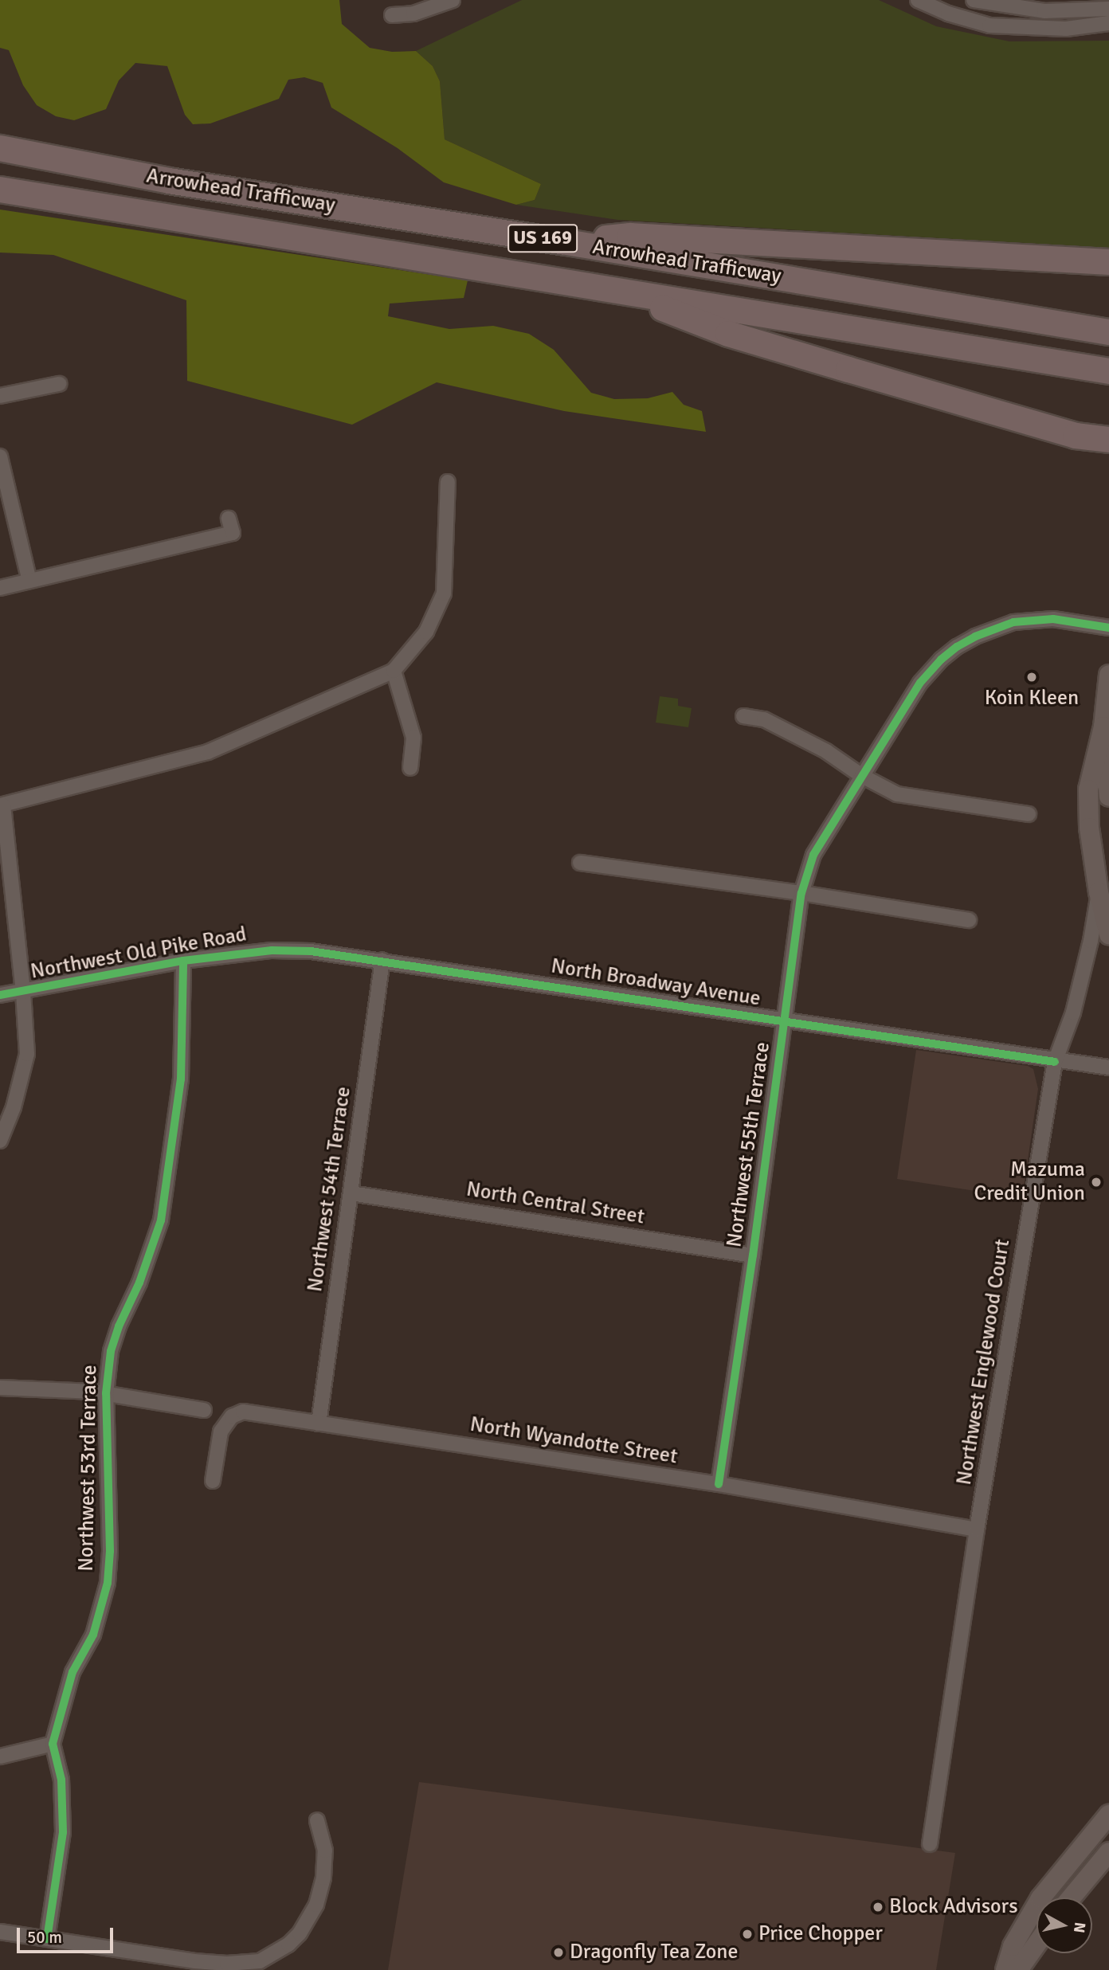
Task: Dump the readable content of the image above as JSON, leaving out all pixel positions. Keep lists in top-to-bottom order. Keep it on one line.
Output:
{"streets":{"highway":["Arrowhead Trafficway","US 169"],"street":["Northwest Old Pike Road","North Broadway Avenue","Northwest 55th Terrace","Northwest 54th Terrace","North Central Street","Northwest Englewood Court","North Wyandotte Street","Northwest 53rd Terrace"]},"crossings":[["Northwest Old Pike Road","North Broadway Avenue"],["Northwest Old Pike Road","Northwest 54th Terrace"],["Northwest Old Pike Road","Northwest 53rd Terrace"],["North Broadway Avenue","Northwest 55th Terrace"],["North Broadway Avenue","Northwest 54th Terrace"],["North Broadway Avenue","Northwest Englewood Court"],["Northwest 55th Terrace","North Central Street"],["Northwest 55th Terrace","North Wyandotte Street"],["Northwest 54th Terrace","North Central Street"],["Northwest 54th Terrace","North Wyandotte Street"],["Northwest Englewood Court","North Wyandotte Street"]],"places":["Koin Kleen","Mazuma Credit Union","Block Advisors","Price Chopper","Dragonfly Tea Zone"],"scale_bar":"50 m","north":"right"}
